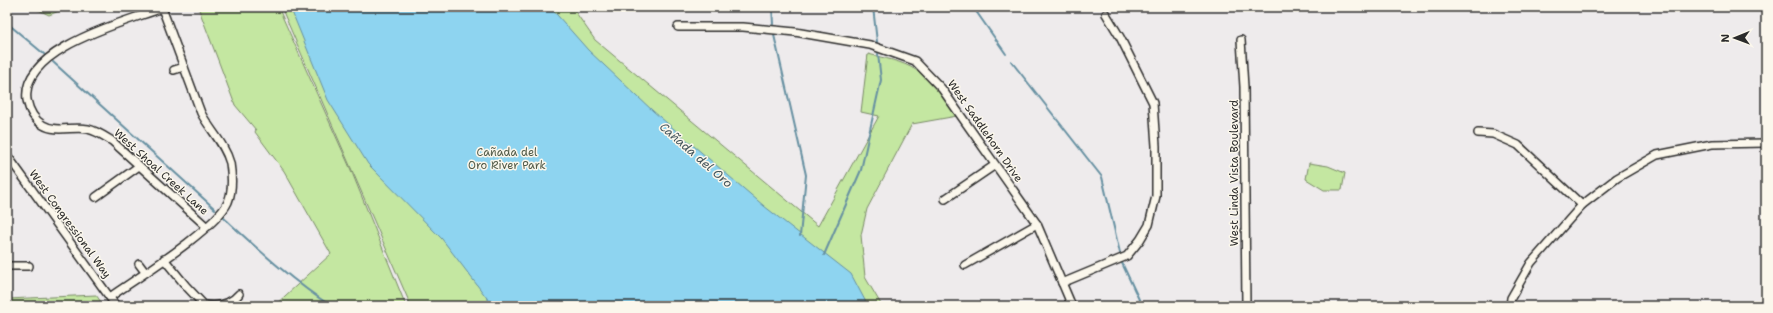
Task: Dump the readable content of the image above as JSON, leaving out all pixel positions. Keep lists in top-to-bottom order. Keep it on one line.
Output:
{"streets":{"street":["West Saddlehorn Drive","West Shoal Creek Lane","West Linda Vista Boulevard","West Congressional Way"]},"water":["Cañada del Oro"],"parks":["Cañada del Oro River Park"],"north":"left"}
